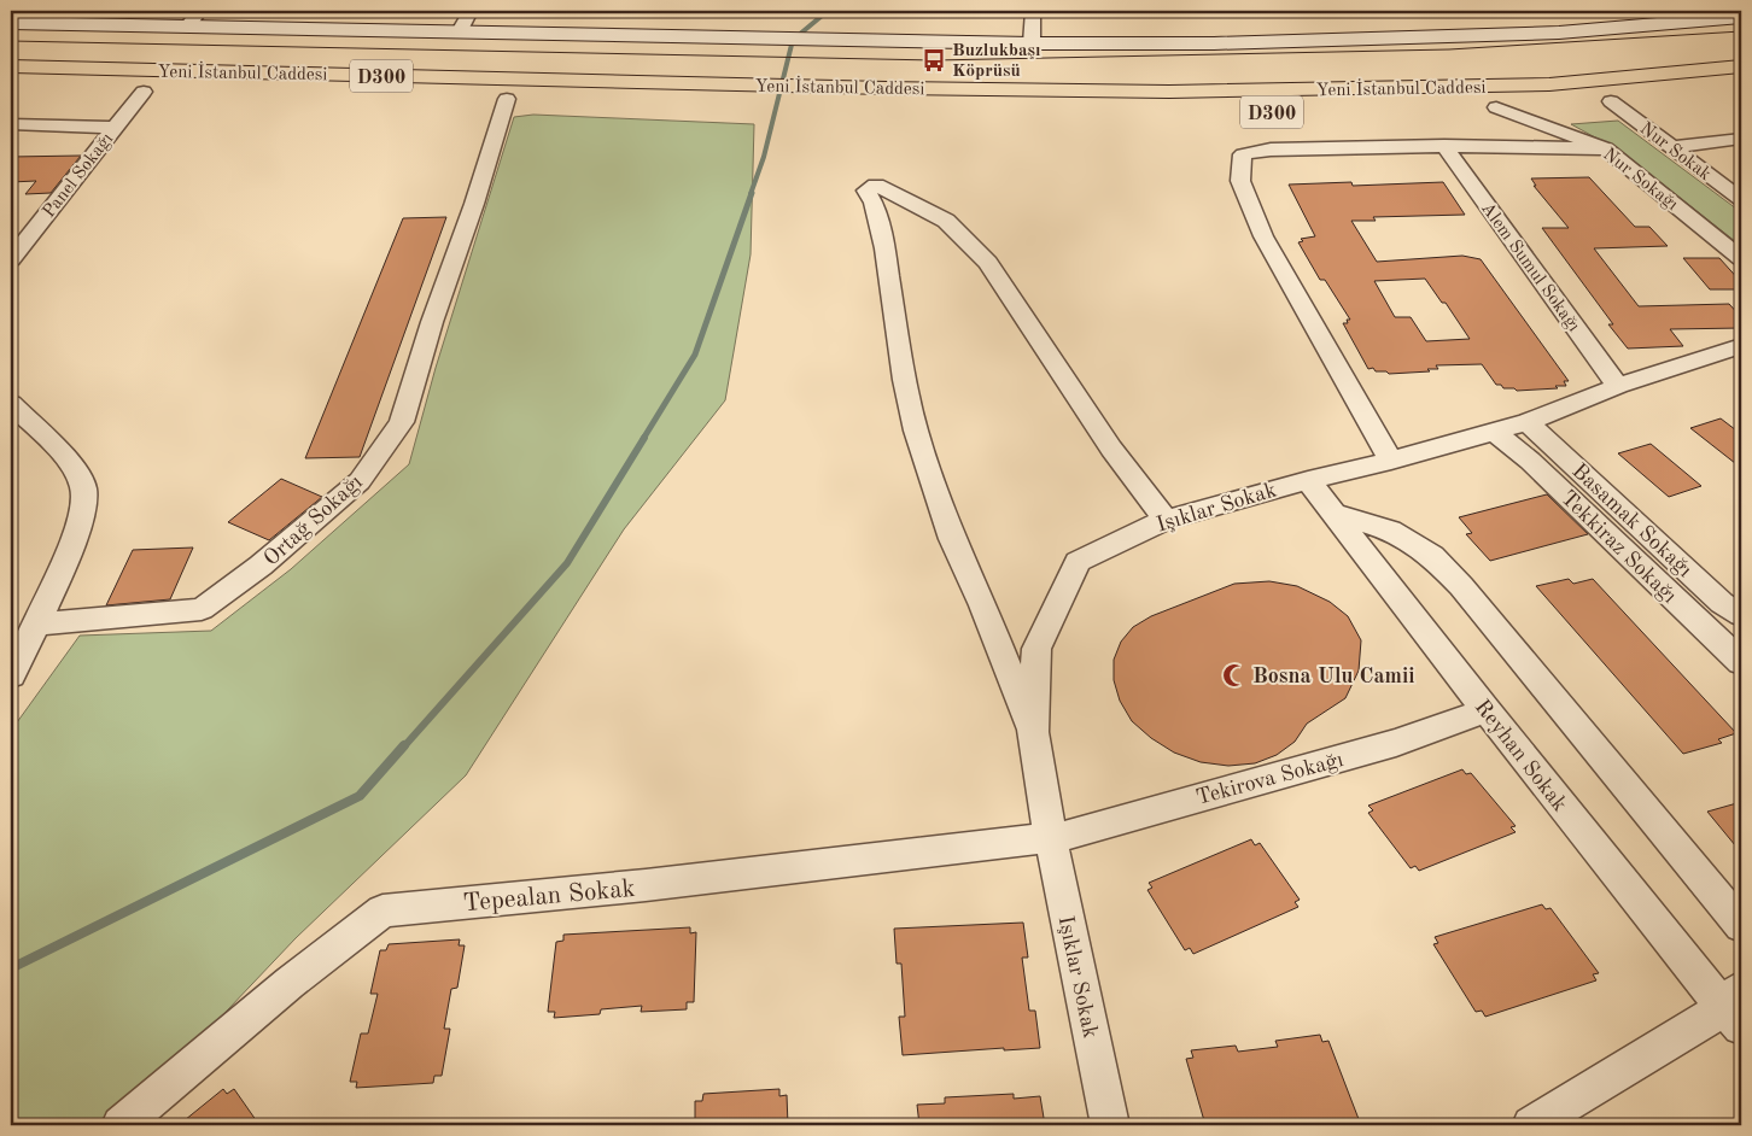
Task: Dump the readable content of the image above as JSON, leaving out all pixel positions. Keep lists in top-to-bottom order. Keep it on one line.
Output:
{"streets":{"highway":["Yeni İstanbul Caddesi","D300"],"street":["Nur Sokak","Panel Sokağı","Nur Sokağı","Alem Sumul Sokağı","Işıklar Sokak","Ortağ Sokağı","Basamak Sokağı","Tekkiraz Sokağı","Reyhan Sokak","Tekirova Sokağı","Tepealan Sokak"]},"crossings":[["Yeni İstanbul Caddesi","Panel Sokağı"],["Yeni İstanbul Caddesi","Nur Sokağı"],["Alem Sumul Sokağı","Işıklar Sokak"],["Işıklar Sokak","Basamak Sokağı"],["Işıklar Sokak","Tekkiraz Sokağı"],["Işıklar Sokak","Reyhan Sokak"],["Işıklar Sokak","Tekirova Sokağı"],["Işıklar Sokak","Tepealan Sokak"],["Reyhan Sokak","Tekirova Sokağı"],["Tekirova Sokağı","Tepealan Sokak"]],"places":{"bus stop":["Buzlukbaşı Köprüsü"],"mosque":["Bosna Ulu Camii"]}}
